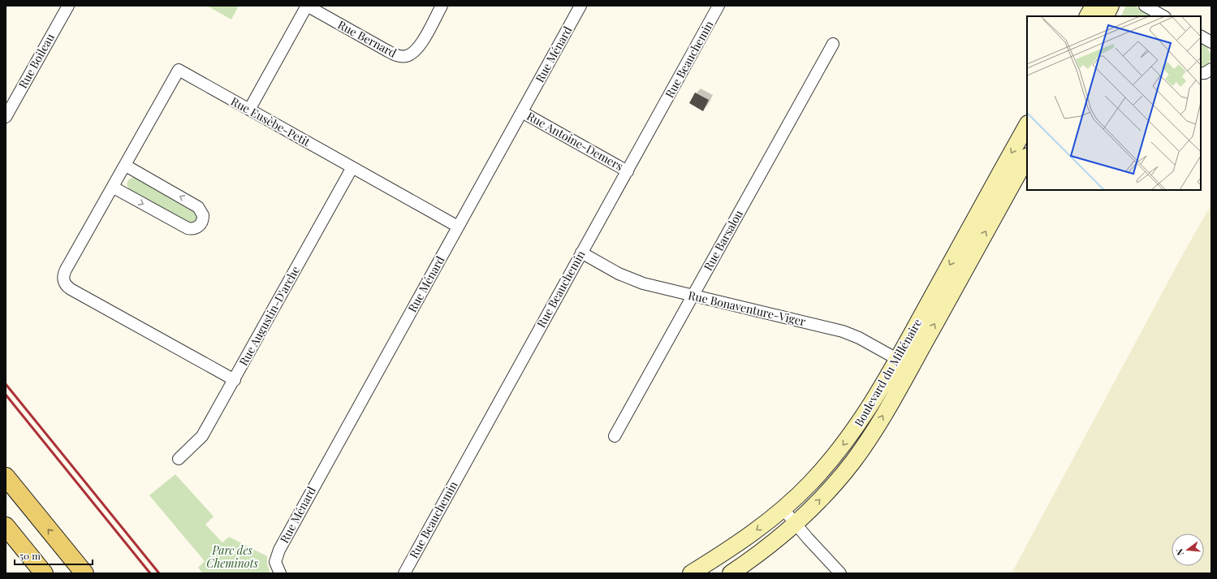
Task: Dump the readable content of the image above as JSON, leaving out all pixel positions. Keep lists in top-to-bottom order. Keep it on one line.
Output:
{"streets":{"street":["Rue Bernard","Rue Ménard","Rue Beauchemin","Rue Boileau","Rue Eusèbe-Petit","Rue Antoine-Demers","Rue Barsalou","Rue Bonaventure-Viger","Rue Augustin-D'arche","Boulevard du Millénaire"]},"crossings":[["Rue Ménard","Rue Eusèbe-Petit"],["Rue Ménard","Rue Antoine-Demers"],["Rue Beauchemin","Rue Antoine-Demers"],["Rue Beauchemin","Rue Bonaventure-Viger"],["Rue Eusèbe-Petit","Rue Augustin-D'arche"],["Rue Barsalou","Rue Bonaventure-Viger"],["Rue Bonaventure-Viger","Boulevard du Millénaire"]],"parks":["Parc des Cheminots"],"scale_bar":"50 m","north":"left"}
